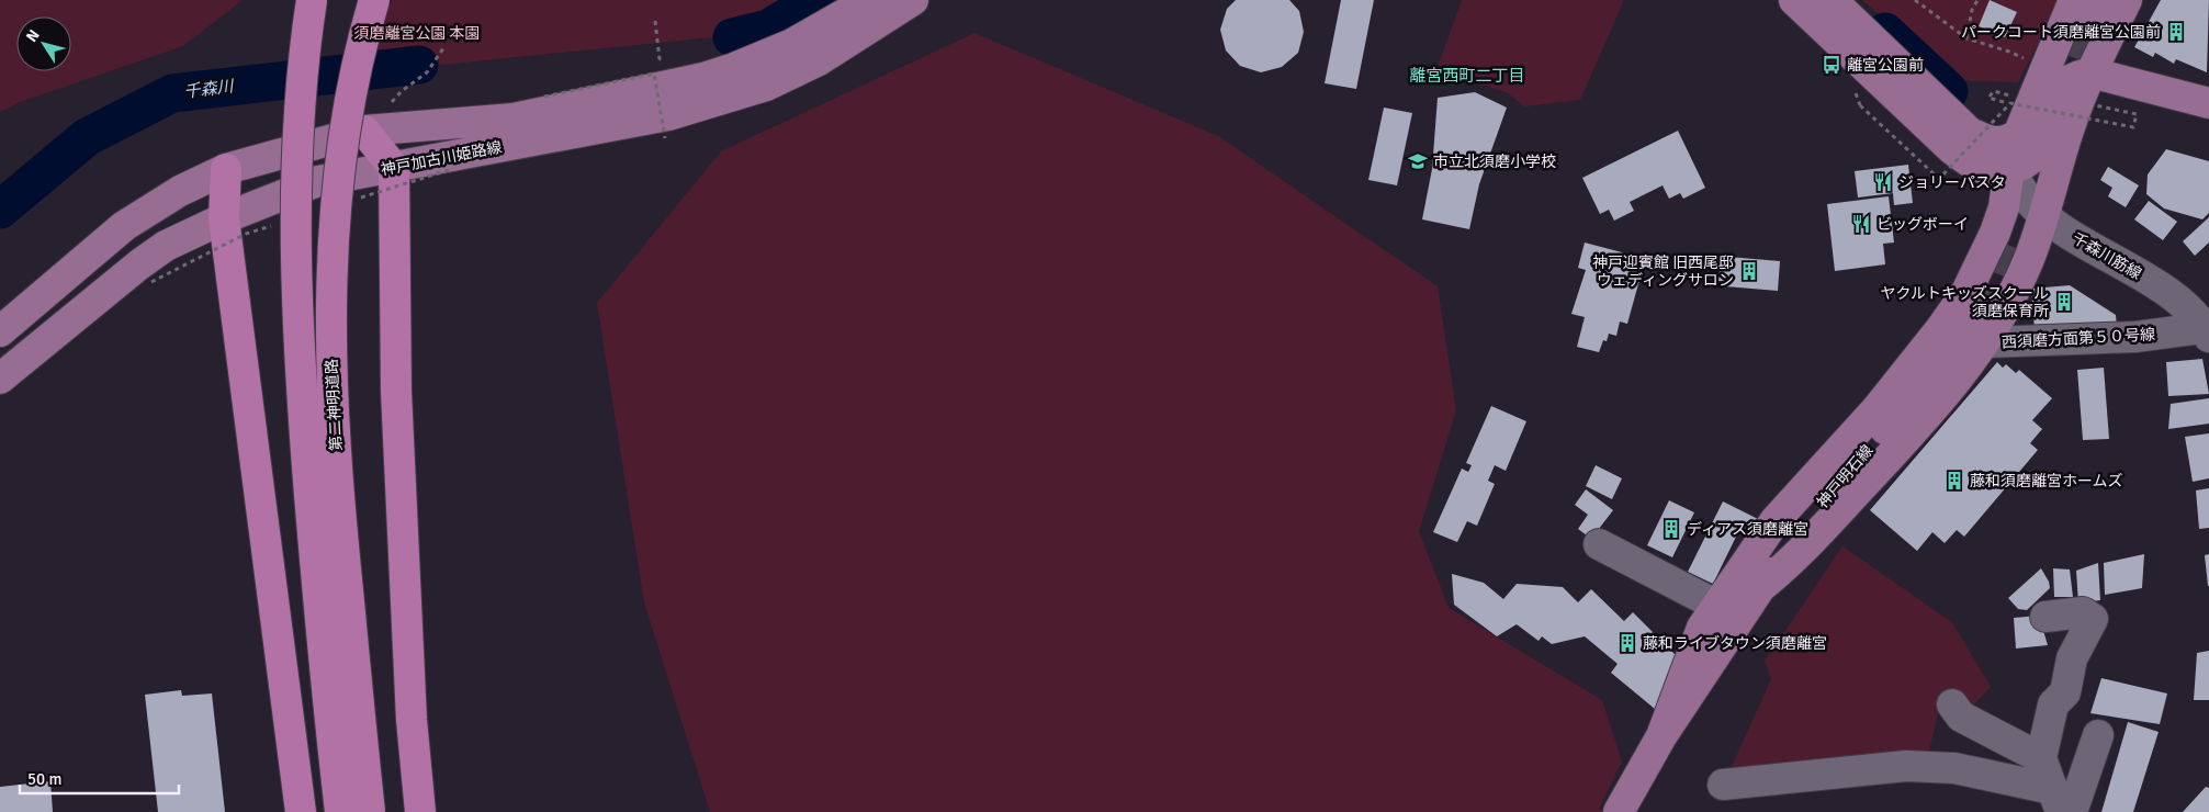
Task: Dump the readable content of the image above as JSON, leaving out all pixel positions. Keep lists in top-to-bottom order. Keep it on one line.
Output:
{"streets":{"highway":["第二神明道路"],"main road":["神戸加古川姫路線"],"street":["千森川筋線","西須磨方面第５０号線"]},"crossings":[["千森川筋線","西須磨方面第５０号線"]],"districts":["離宮西町二丁目"],"water":["千森川"],"parks":["須磨離宮公園 本園"],"places":{"building":["パークコート須磨離宮公園前","神戸迎賓館 旧西尾邸 ウェディングサロン","ヤクルトキッズスクール 須磨保育所","藤和須磨離宮ホームズ","ディアス須磨離宮","藤和ライブタウン須磨離宮"],"bus stop":["離宮公園前"],"school or university":["市立北須磨小学校"],"restaurant":["ジョリーパスタ","ビッグボーイ"]},"scale_bar":"50 m","north":"top left"}
